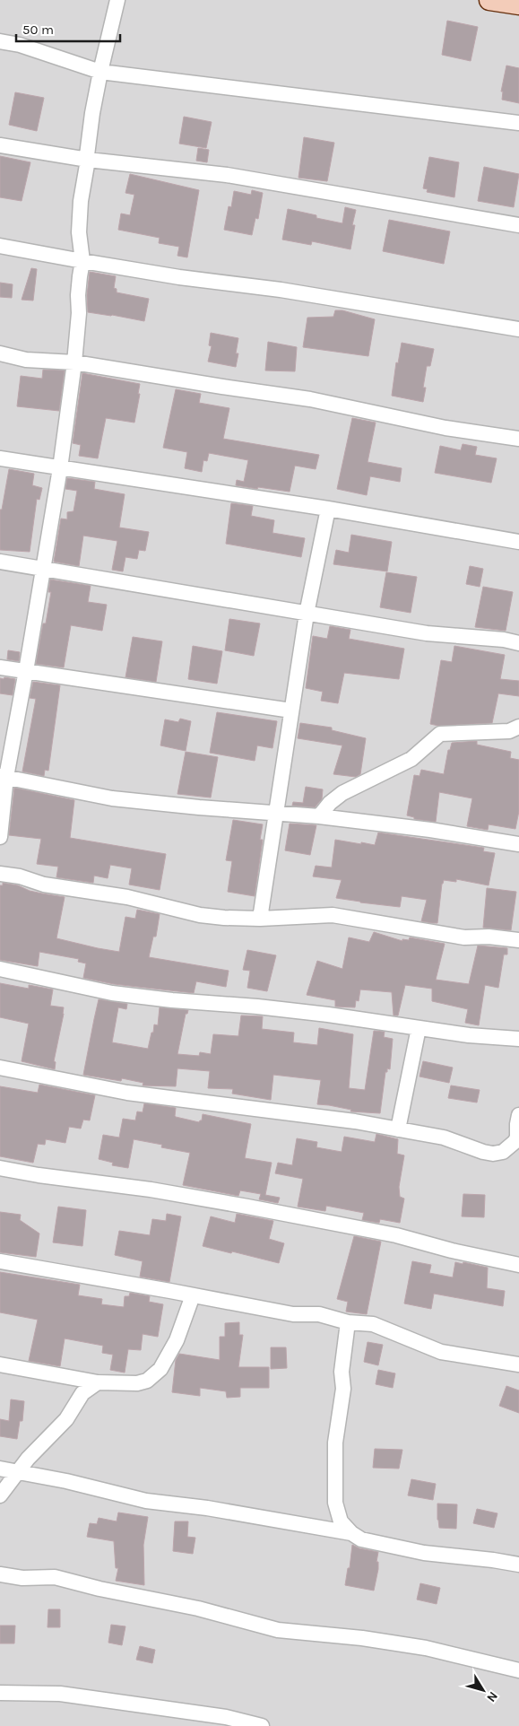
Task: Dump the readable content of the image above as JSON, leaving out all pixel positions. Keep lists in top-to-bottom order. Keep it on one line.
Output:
{"scale_bar":"50 m","north":"bottom right"}
